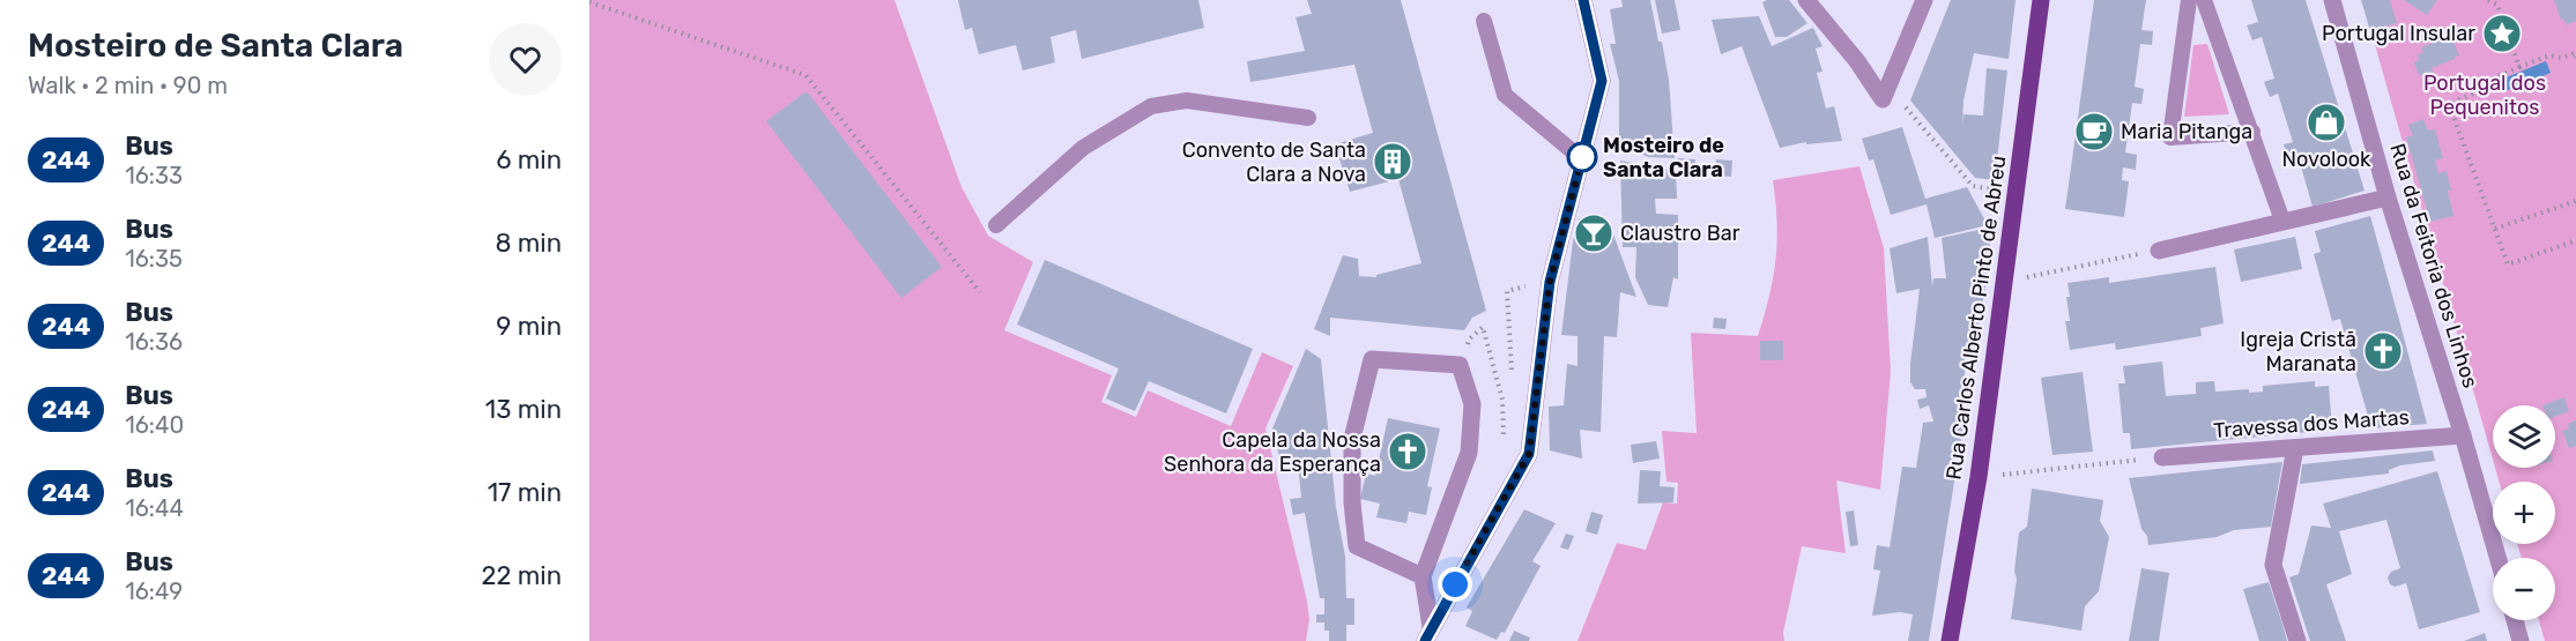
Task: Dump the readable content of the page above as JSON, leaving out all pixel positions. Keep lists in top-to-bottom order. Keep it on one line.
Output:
{"streets":{"main road":["Rua Carlos Alberto Pinto de Abreu"],"street":["Rua da Feitoria dos Linhos","Travessa dos Martas"]},"crossings":[["Rua da Feitoria dos Linhos","Travessa dos Martas"]],"parks":["Portugal dos Pequenitos"],"places":{"place":["Portugal Insular"],"shop":["Novolook"],"cafe":["Maria Pitanga"],"other":["Mosteiro de Santa Clara"],"building":["Convento de Santa Clara a Nova"],"bar":["Claustro Bar"],"church":["Igreja Cristã Maranata","Capela da Nossa Senhora da Esperança"]},"lines":["bus line 244"],"page":{"heading":["Mosteiro de Santa Clara","Walk · 2 min · 90 m"],"list":[{"mark":"244","name":"Bus","note":"16:33","value":"6 min"},{"mark":"244","name":"Bus","note":"16:35","value":"8 min"},{"mark":"244","name":"Bus","note":"16:36","value":"9 min"},{"mark":"244","name":"Bus","note":"16:40","value":"13 min"},{"mark":"244","name":"Bus","note":"16:44","value":"17 min"},{"mark":"244","name":"Bus","note":"16:49","value":"22 min"}],"map_buttons":["+","−"]}}
